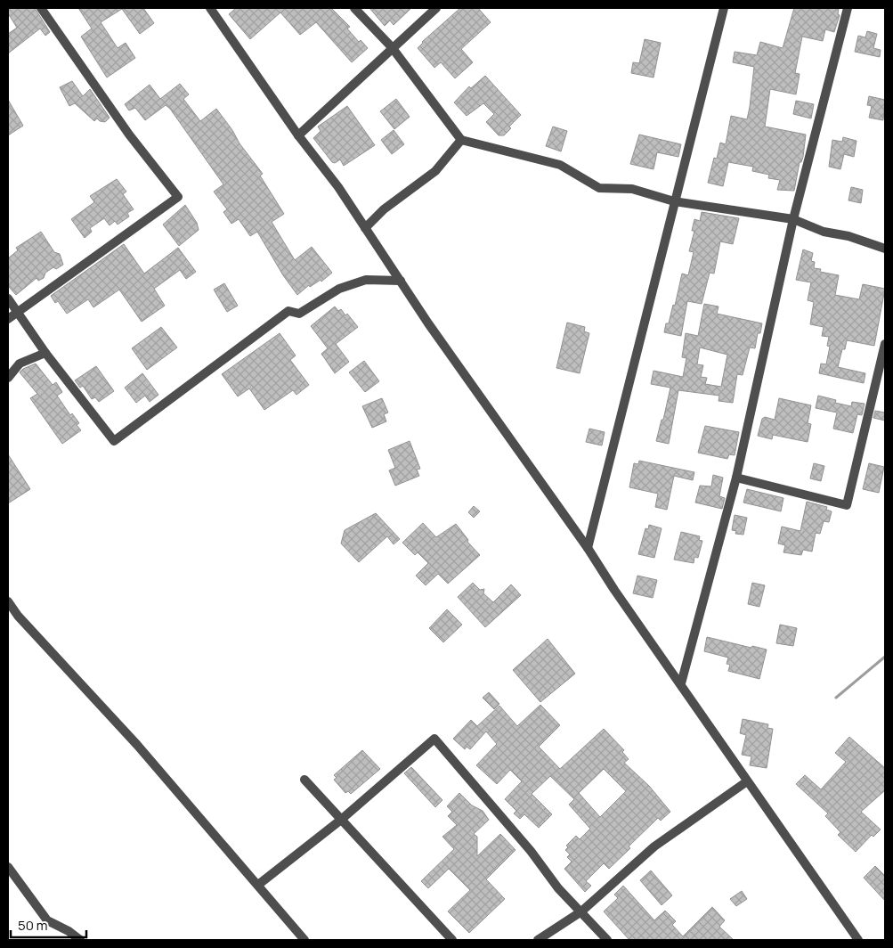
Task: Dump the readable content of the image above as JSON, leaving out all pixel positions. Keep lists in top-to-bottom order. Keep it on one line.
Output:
{"scale_bar":"50 m"}
